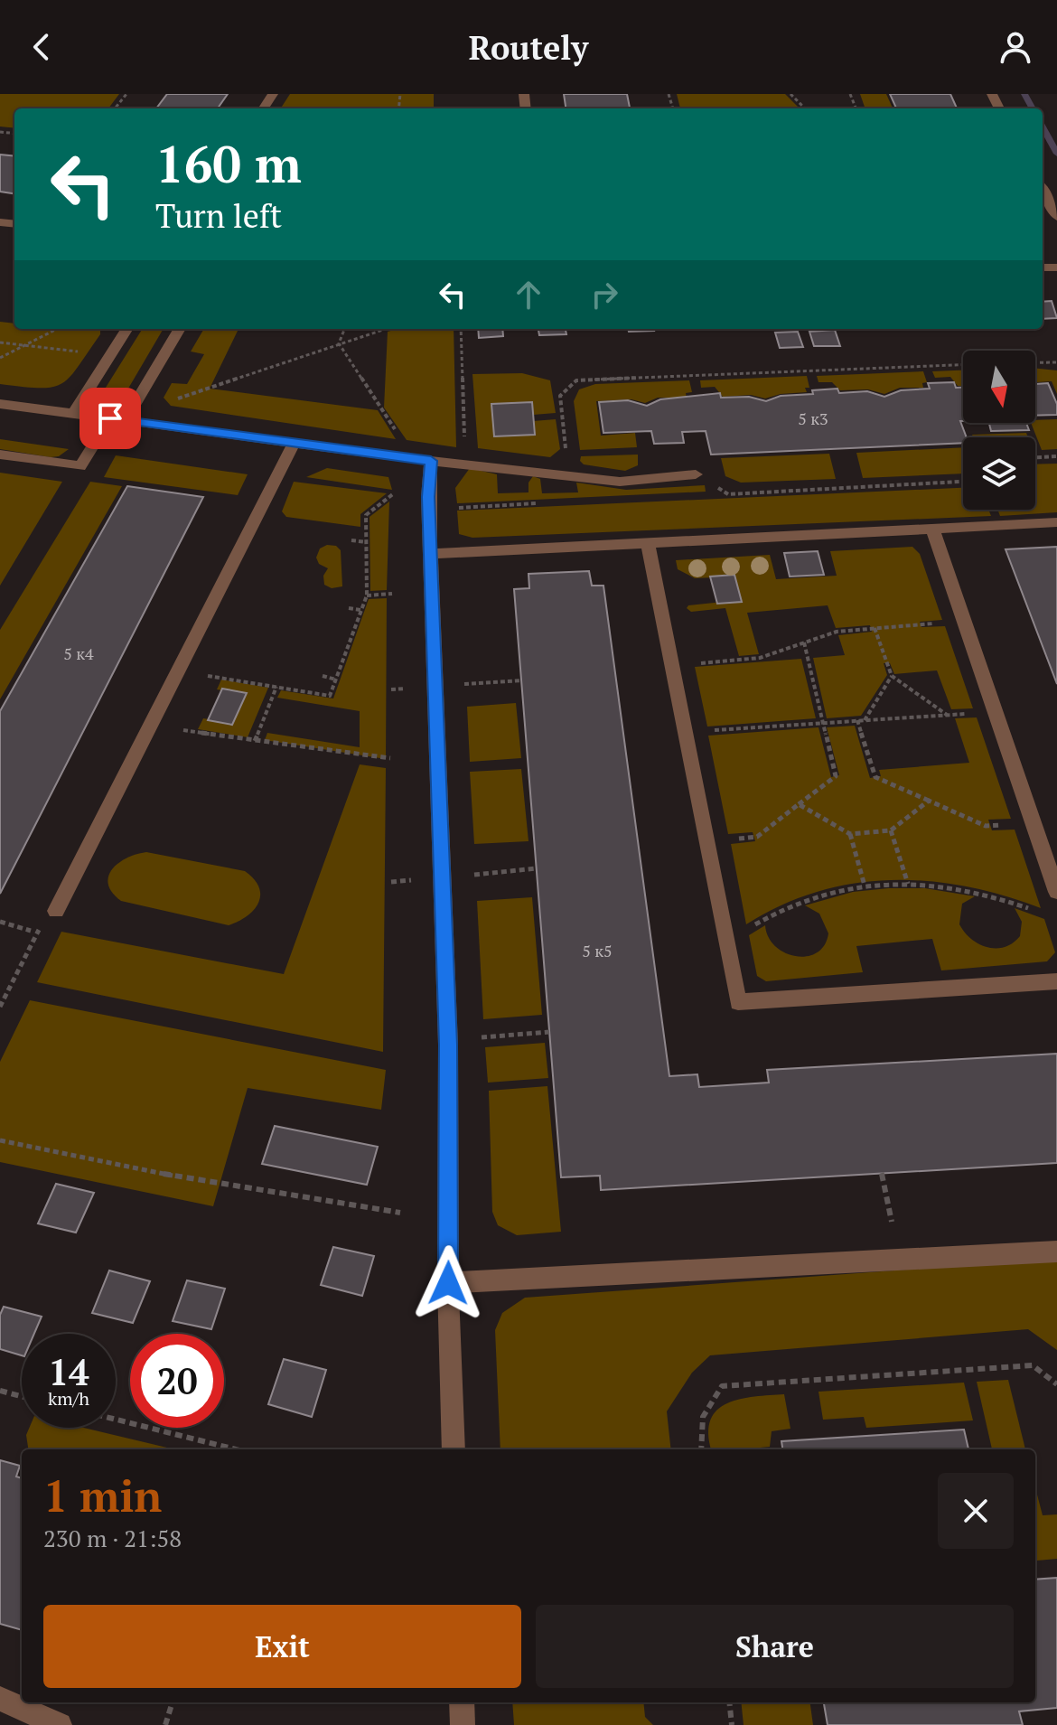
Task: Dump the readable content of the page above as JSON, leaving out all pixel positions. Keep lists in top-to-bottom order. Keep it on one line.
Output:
{"house_numbers":["5 к3","5 к4","5 к5"],"north":"bottom","page":{"header":"Routely","turn":["160 m","Turn left"],"speed":"14 km/h","limit":"20","heading":["1 min","230 m · 21:58"],"buttons":["Exit","Share"]}}
